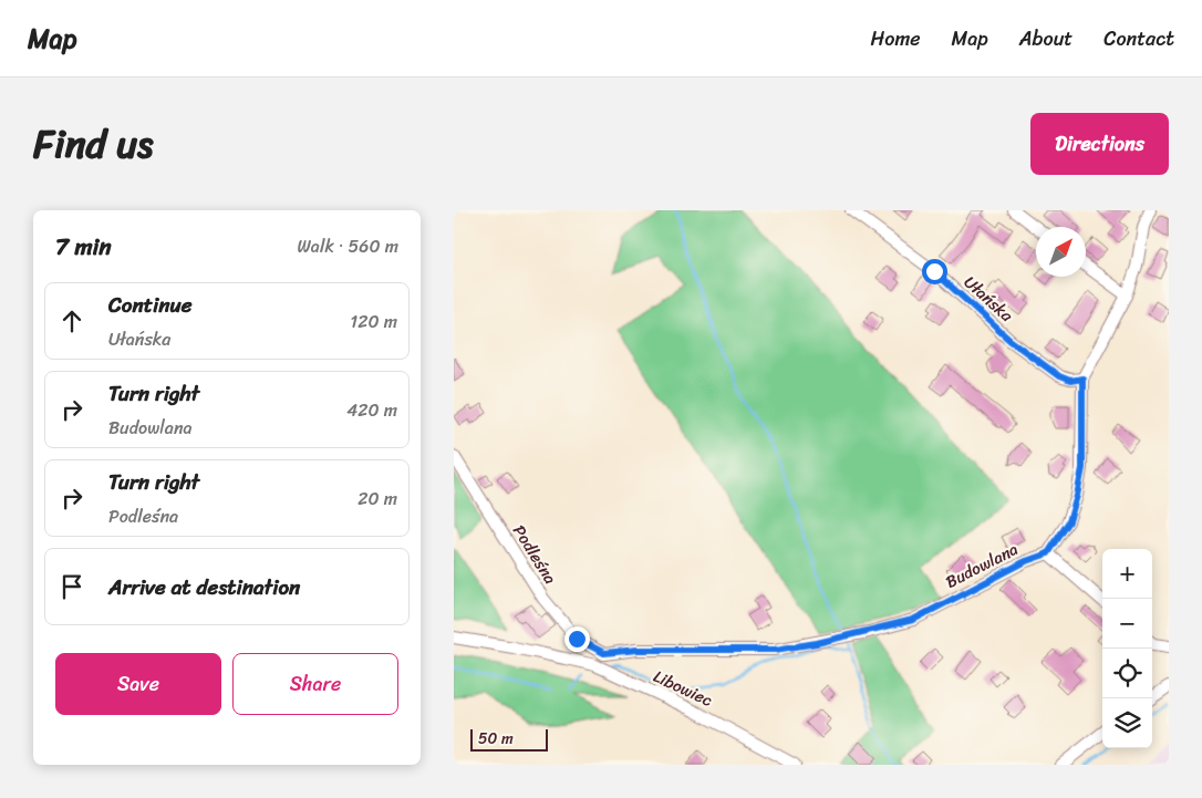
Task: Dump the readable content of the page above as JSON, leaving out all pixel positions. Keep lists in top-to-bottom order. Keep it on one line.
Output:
{"streets":{"street":["Ułańska","Podleśna","Budowlana","Libowiec"]},"crossings":[["Podleśna","Budowlana"]],"scale_bar":"50 m","north":"top right","page":{"header":"Map","nav":["Home","Map","About","Contact"],"title":"Find us","buttons":["Directions",["Save","Share"]],"heading":["7 min","Walk · 560 m"],"list":[["Continue","Ułańska","120 m"],["Turn right","Budowlana","420 m"],["Turn right","Podleśna","20 m"],"Arrive at destination"],"map_buttons":["+","−"],"scale":"50 m"}}
